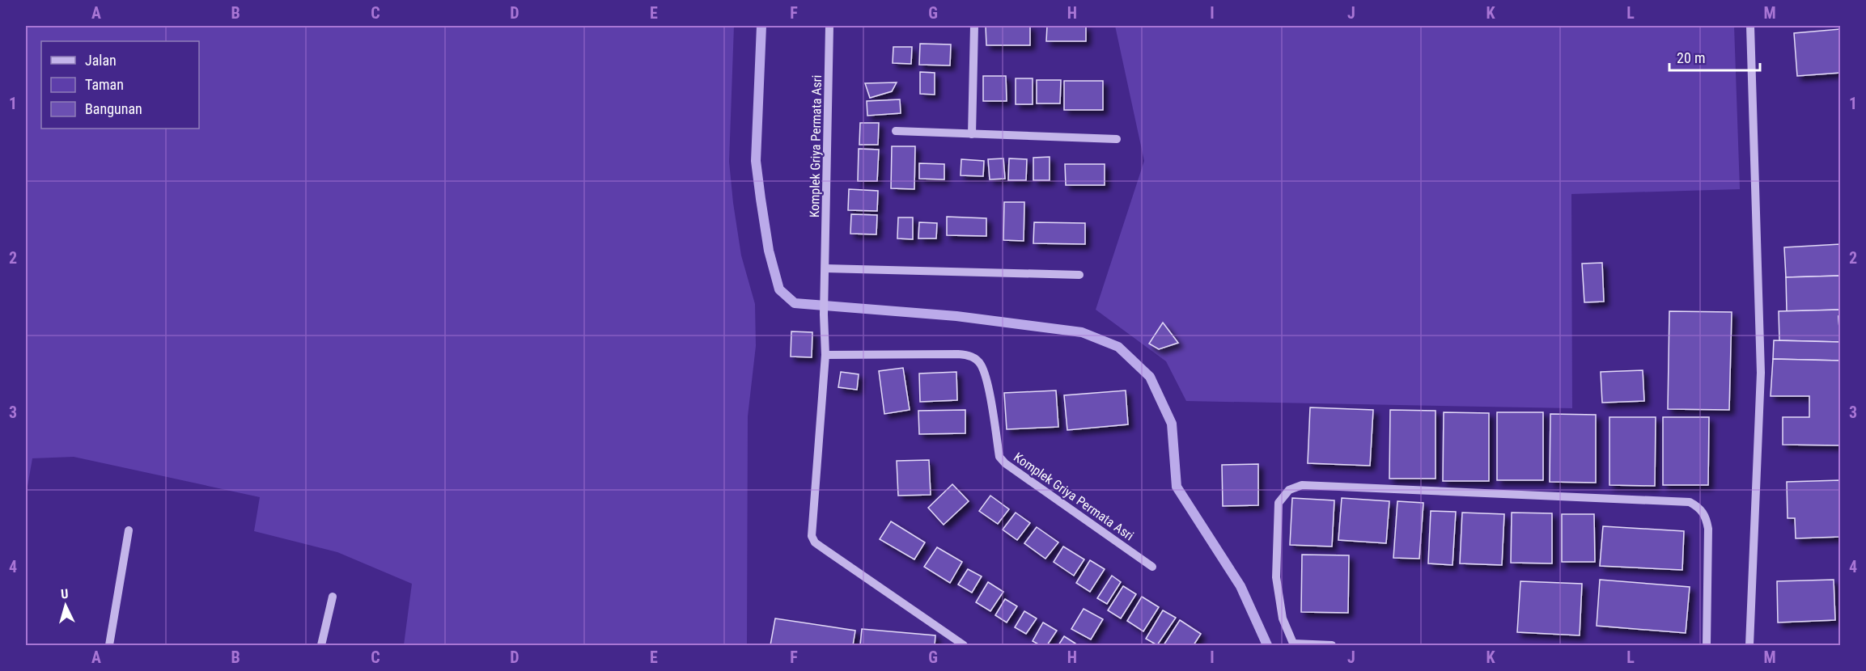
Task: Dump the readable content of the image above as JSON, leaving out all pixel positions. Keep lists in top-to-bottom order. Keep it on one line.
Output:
{"streets":{"street":["Komplek Griya Permata Asri"]},"legend":["Jalan","Taman","Bangunan"],"scale_bar":"20 m","north":"top","grid":{"columns":["A","B","C","D","E","F","G","H","I","J","K","L","M"],"rows":["1","2","3","4"]}}
